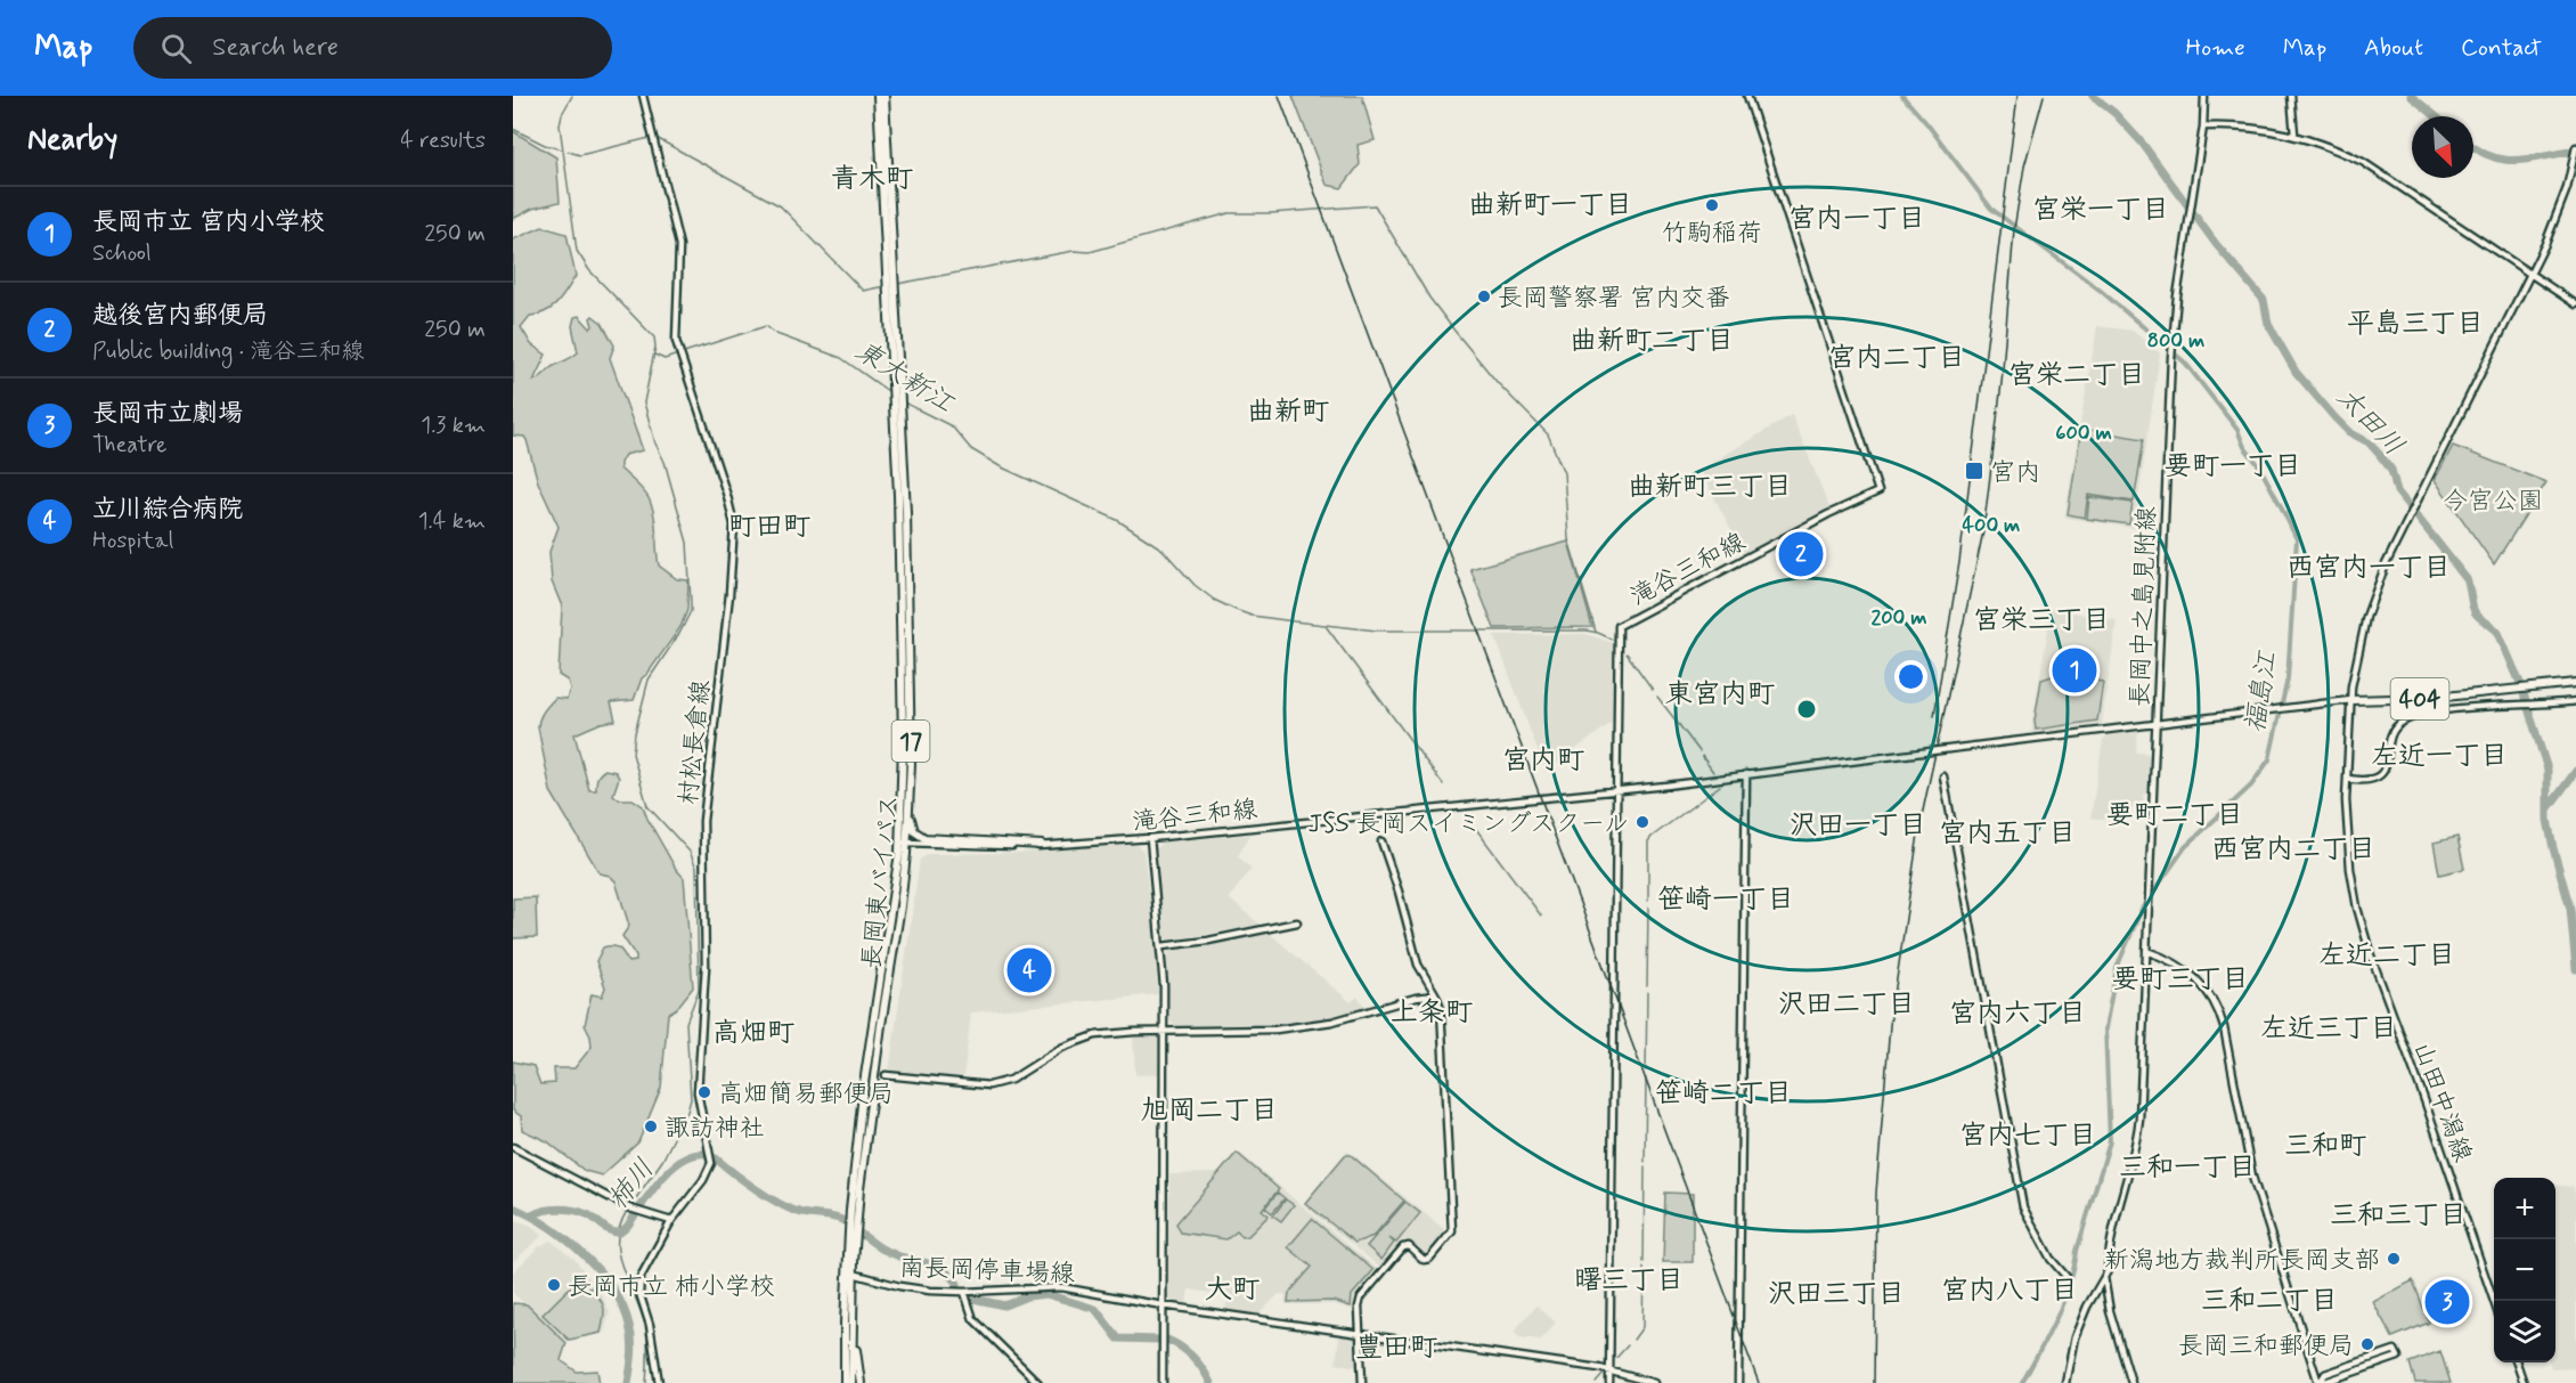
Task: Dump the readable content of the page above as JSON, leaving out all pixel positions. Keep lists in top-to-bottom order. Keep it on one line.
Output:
{"streets":{"highway":["404","17","長岡東バイパス"],"main road":["滝谷三和線","長岡中之島見附線","村松長倉線","山田中潟線","南長岡停車場線"]},"crossings":[["滝谷三和線","長岡中之島見附線"],["滝谷三和線","404"],["滝谷三和線","長岡東バイパス"],["滝谷三和線","山田中潟線"],["404","山田中潟線"],["長岡東バイパス","南長岡停車場線"]],"districts":["青木町","曲新町一丁目","宮栄一丁目","宮内一丁目","平島三丁目","曲新町二丁目","宮内二丁目","宮栄二丁目","曲新町","要町一丁目","曲新町三丁目","町田町","西宮内一丁目","宮栄三丁目","東宮内町","左近一丁目","宮内町","要町二丁目","沢田一丁目","宮内五丁目","西宮内二丁目","笹崎一丁目","左近二丁目","要町三丁目","沢田二丁目","上条町","宮内六丁目","左近三丁目","高畑町","笹崎二丁目","旭岡二丁目","宮内七丁目","三和町","三和一丁目","三和三丁目","曙三丁目","大町","宮内八丁目","沢田三丁目","三和二丁目","豊田町"],"water":["東大新江","太田川","福島江","柿川"],"parks":["今宮公園"],"places":{"other":["竹駒稲荷","長岡警察署 宮内交番","JSS 長岡スイミングスクール","高畑簡易郵便局","諏訪神社","新潟地方裁判所長岡支部","長岡市立 柿小学校","長岡三和郵便局"],"transit":["宮内"]},"north":"bottom right","page":{"header":"Map","search":"Search here","nav":["Home","Map","About","Contact"],"heading":["Nearby","4 results"],"list":[{"mark":"1","name":"長岡市立 宮内小学校","note":"School","value":"250 m"},{"mark":"2","name":"越後宮内郵便局","note":"Public building · 滝谷三和線","value":"250 m"},{"mark":"3","name":"長岡市立劇場","note":"Theatre","value":"1.3 km"},{"mark":"4","name":"立川綜合病院","note":"Hospital","value":"1.4 km"}],"pins":["2","1","4","3"],"map_buttons":["+","−"]},"rings":["800 m","600 m","400 m","200 m"]}
